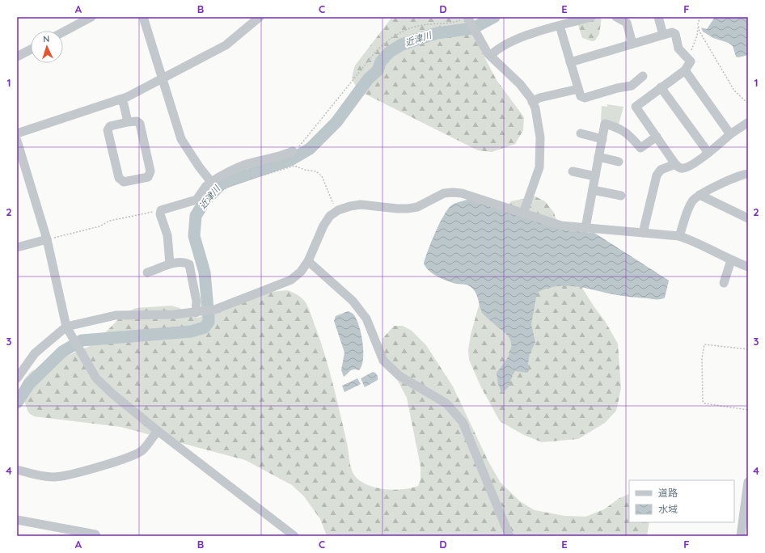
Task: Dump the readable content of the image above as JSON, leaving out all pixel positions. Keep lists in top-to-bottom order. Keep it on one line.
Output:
{"water":["近津川"],"legend":["道路","水域"],"north":"top","grid":{"columns":["A","B","C","D","E","F"],"rows":["1","2","3","4"]}}
